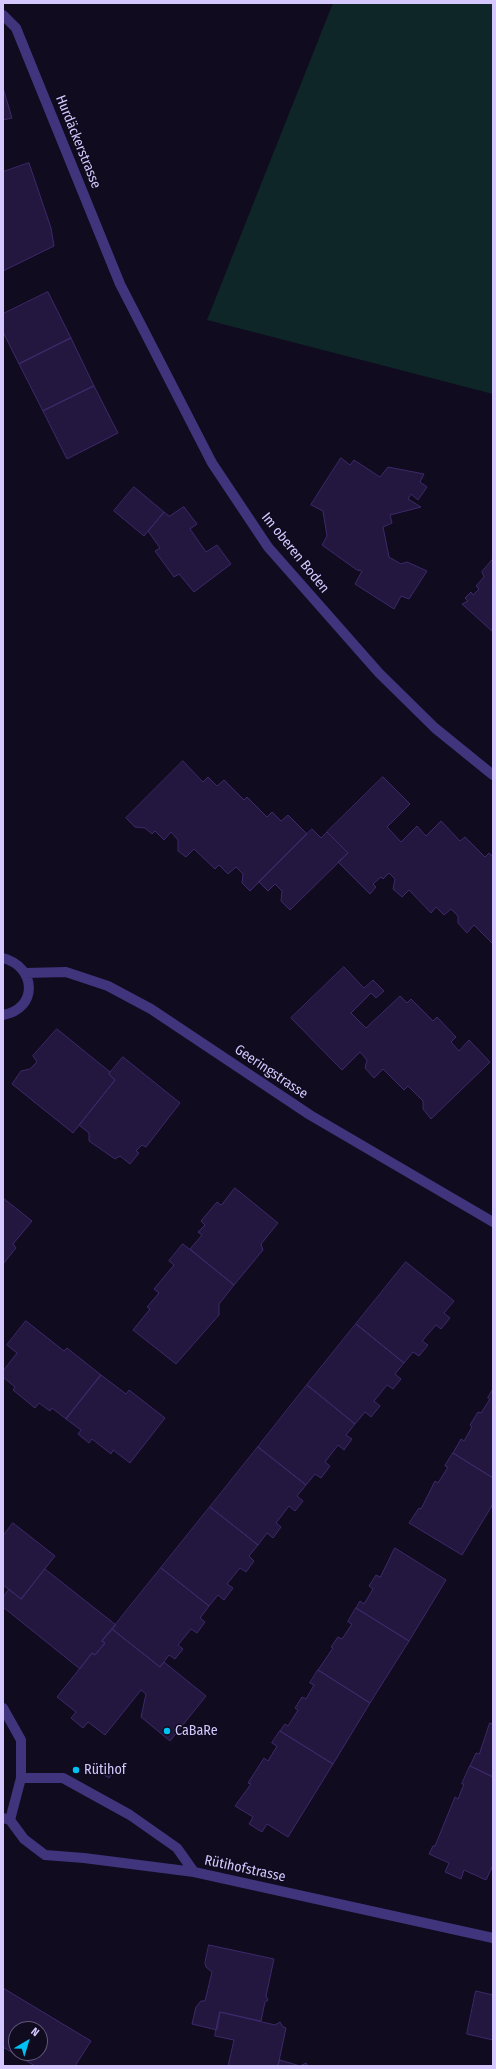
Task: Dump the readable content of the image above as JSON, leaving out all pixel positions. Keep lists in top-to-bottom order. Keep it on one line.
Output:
{"streets":{"street":["Hurdäckerstrasse","Im oberen Boden","Geeringstrasse","Rütihofstrasse"]},"crossings":[["Hurdäckerstrasse","Im oberen Boden"]],"places":["CaBaRe","Rütihof"],"north":"top right"}
